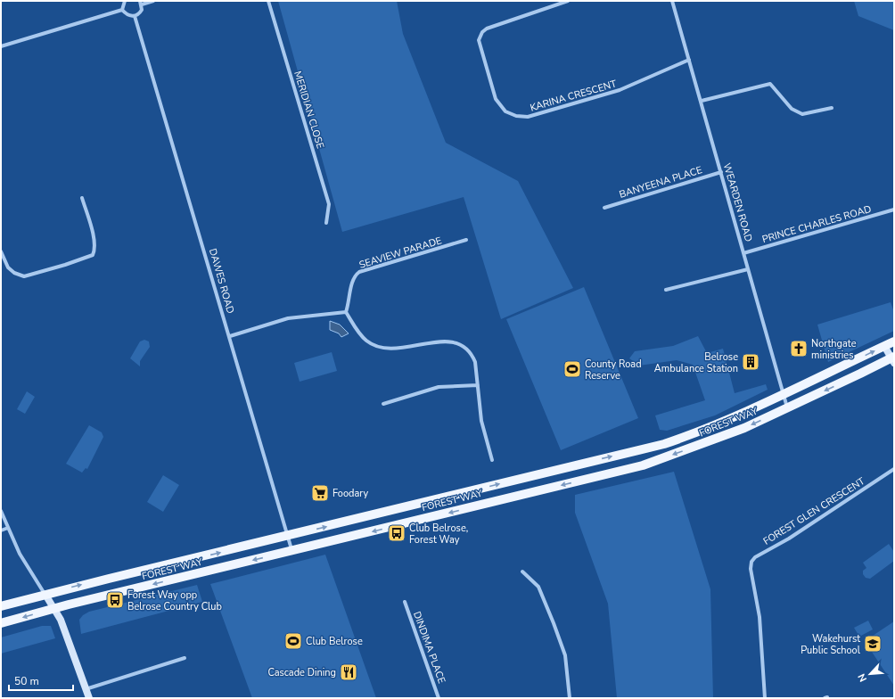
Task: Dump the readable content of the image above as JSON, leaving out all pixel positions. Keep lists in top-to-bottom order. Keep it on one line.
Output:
{"streets":{"main road":["FOREST WAY"],"street":["KARINA CRESCENT","MERIDIAN CLOSE","BANYEENA PLACE","WEARDEN ROAD","PRINCE CHARLES ROAD","SEAVIEW PARADE","DAWES ROAD","FOREST GLEN CRESCENT","DINDIMA PLACE"]},"crossings":[["KARINA CRESCENT","WEARDEN ROAD"],["BANYEENA PLACE","WEARDEN ROAD"],["WEARDEN ROAD","PRINCE CHARLES ROAD"],["WEARDEN ROAD","FOREST WAY"],["DAWES ROAD","FOREST WAY"]],"places":{"church":["Northgate ministries"],"building":["Belrose Ambulance Station"],"sports":["County Road Reserve","Club Belrose"],"supermarket":["Foodary"],"bus stop":["Club Belrose, Forest Way","Forest Way opp Belrose Country Club"],"school or university":["Wakehurst Public School"],"restaurant":["Cascade Dining"]},"scale_bar":"50 m","north":"bottom left"}
